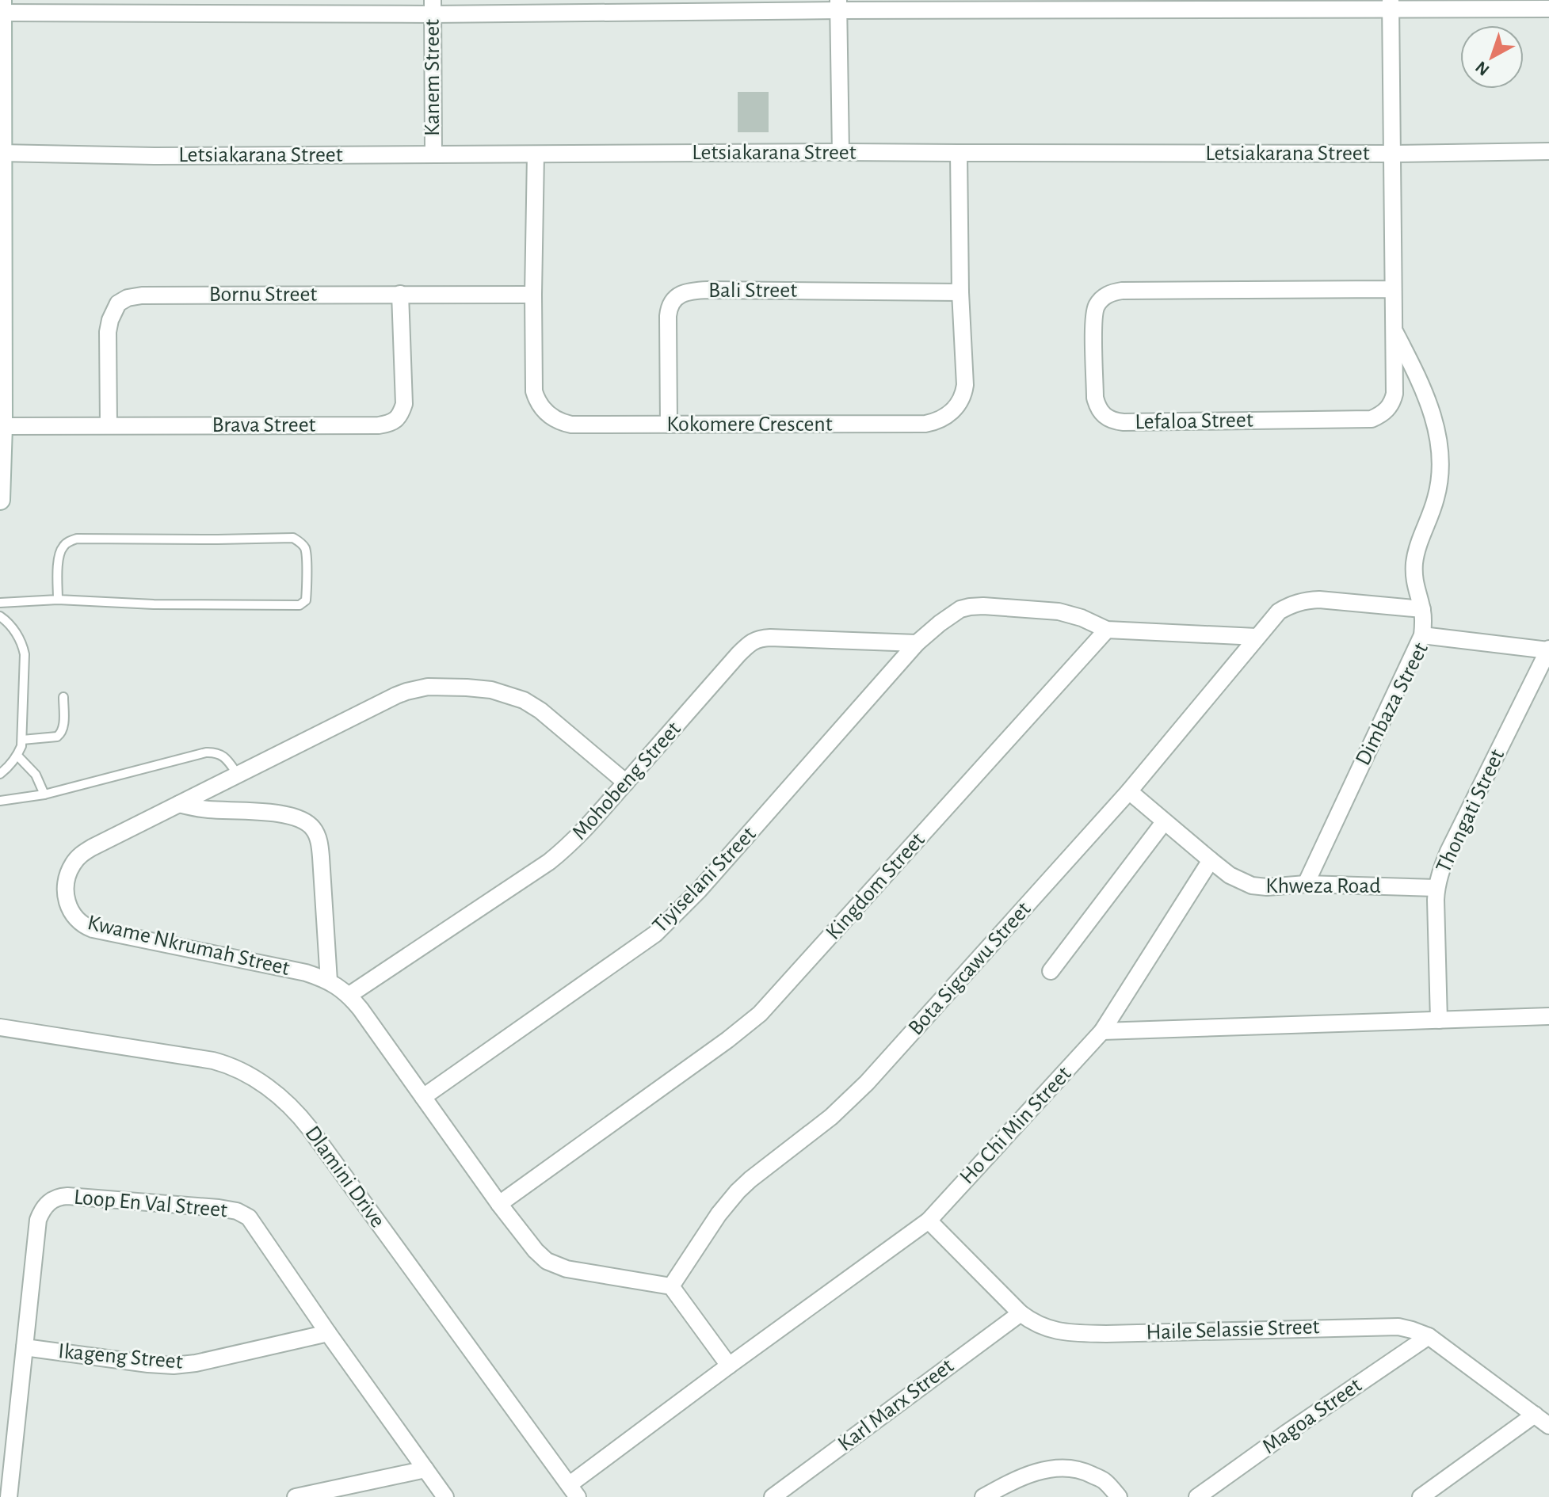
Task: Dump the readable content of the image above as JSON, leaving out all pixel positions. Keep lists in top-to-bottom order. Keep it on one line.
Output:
{"streets":{"street":["Kanem Street","Letsiakarana Street","Bali Street","Bornu Street","Lefaloa Street","Kokomere Crescent","Brava Street","Dimbaza Street","Mohobeng Street","Thongati Street","Tiyiselani Street","Kingdom Street","Khweza Road","Kwame Nkrumah Street","Bota Sigcawu Street","Ho Chi Min Street","Dlamini Drive","Loop En Val Street","Haile Selassie Street","Ikageng Street","Karl Marx Street","Magoa Street"]},"crossings":[["Kanem Street","Letsiakarana Street"],["Letsiakarana Street","Lefaloa Street"],["Letsiakarana Street","Kokomere Crescent"],["Bali Street","Kokomere Crescent"],["Bornu Street","Kokomere Crescent"],["Bornu Street","Brava Street"],["Dimbaza Street","Thongati Street"],["Dimbaza Street","Khweza Road"],["Mohobeng Street","Tiyiselani Street"],["Mohobeng Street","Kwame Nkrumah Street"],["Thongati Street","Khweza Road"],["Tiyiselani Street","Kingdom Street"],["Tiyiselani Street","Kwame Nkrumah Street"],["Kingdom Street","Kwame Nkrumah Street"],["Khweza Road","Bota Sigcawu Street"],["Khweza Road","Ho Chi Min Street"],["Kwame Nkrumah Street","Bota Sigcawu Street"],["Ho Chi Min Street","Dlamini Drive"],["Ho Chi Min Street","Haile Selassie Street"],["Loop En Val Street","Ikageng Street"],["Haile Selassie Street","Karl Marx Street"],["Haile Selassie Street","Magoa Street"]],"north":"bottom left"}
